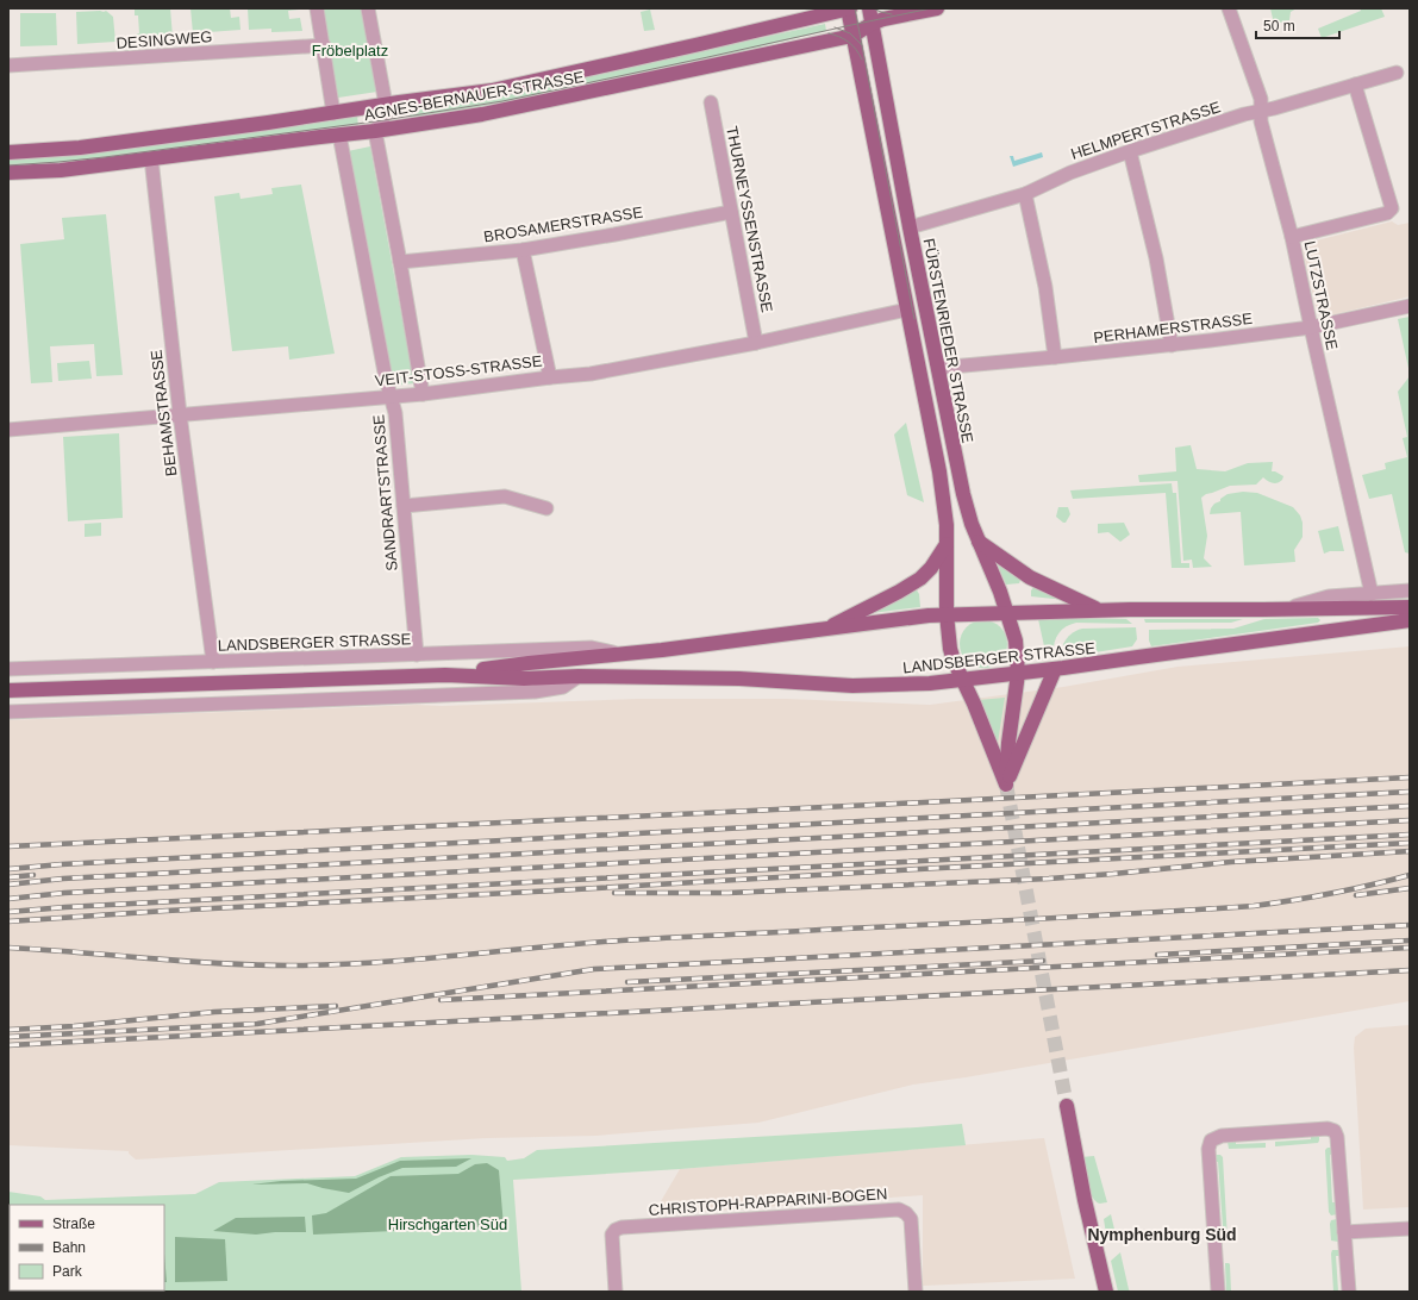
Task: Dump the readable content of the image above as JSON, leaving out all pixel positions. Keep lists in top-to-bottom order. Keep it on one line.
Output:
{"streets":{"main road":["AGNES-BERNAUER-STRASSE","FÜRSTENRIEDER STRASSE","LANDSBERGER STRASSE"],"street":["DESINGWEG","HELMPERTSTRASSE","THURNEYSSENSTRASSE","BROSAMERSTRASSE","LUTZSTRASSE","PERHAMERSTRASSE","VEIT-STOSS-STRASSE","BEHAMSTRASSE","SANDRARTSTRASSE","CHRISTOPH-RAPPARINI-BOGEN"]},"crossings":[["AGNES-BERNAUER-STRASSE","FÜRSTENRIEDER STRASSE"],["AGNES-BERNAUER-STRASSE","BEHAMSTRASSE"],["AGNES-BERNAUER-STRASSE","SANDRARTSTRASSE"],["HELMPERTSTRASSE","LUTZSTRASSE"],["HELMPERTSTRASSE","FÜRSTENRIEDER STRASSE"],["THURNEYSSENSTRASSE","BROSAMERSTRASSE"],["THURNEYSSENSTRASSE","VEIT-STOSS-STRASSE"],["LUTZSTRASSE","PERHAMERSTRASSE"],["LUTZSTRASSE","LANDSBERGER STRASSE"],["PERHAMERSTRASSE","FÜRSTENRIEDER STRASSE"],["FÜRSTENRIEDER STRASSE","LANDSBERGER STRASSE"],["VEIT-STOSS-STRASSE","BEHAMSTRASSE"],["VEIT-STOSS-STRASSE","SANDRARTSTRASSE"],["BEHAMSTRASSE","LANDSBERGER STRASSE"],["SANDRARTSTRASSE","LANDSBERGER STRASSE"]],"districts":["Nymphenburg Süd"],"parks":["Fröbelplatz","Hirschgarten Süd"],"legend":["Straße","Bahn","Park"],"scale_bar":"50 m"}
